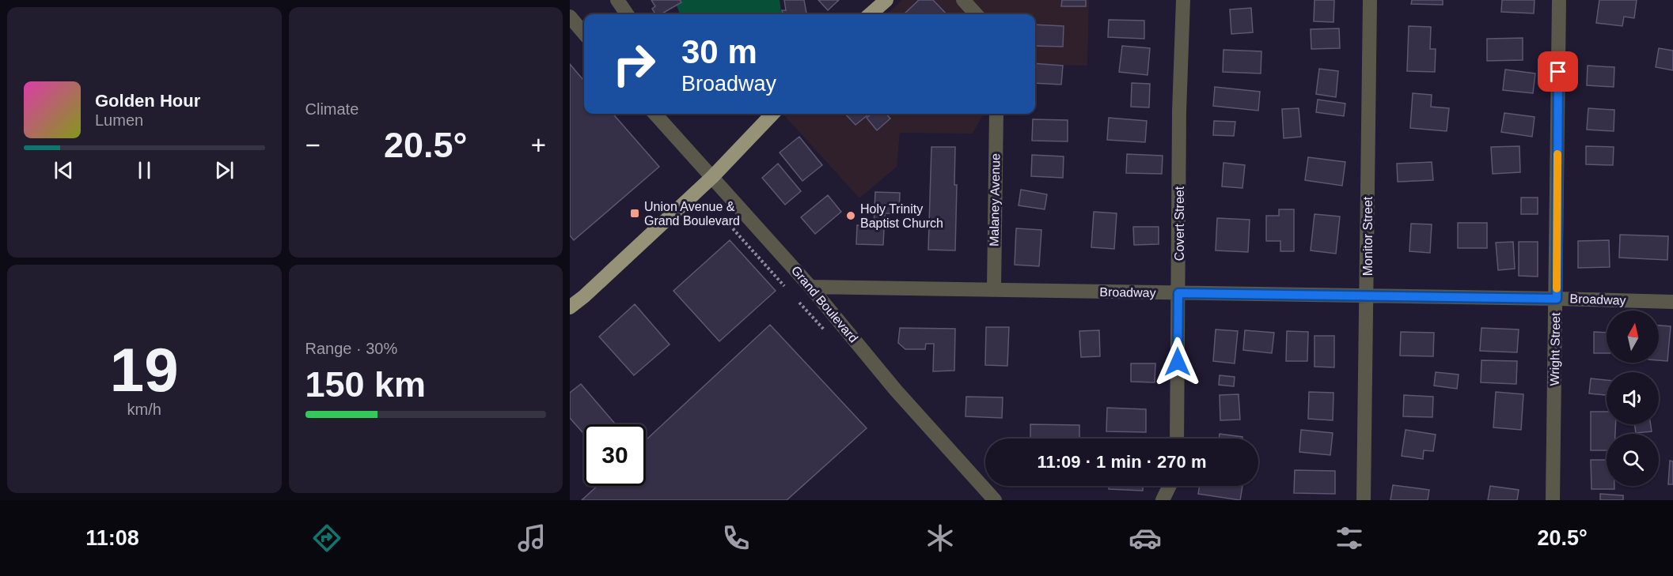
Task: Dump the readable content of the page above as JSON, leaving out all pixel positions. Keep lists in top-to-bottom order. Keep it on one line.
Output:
{"streets":{"street":["Malaney Avenue","Covert Street","Monitor Street","Broadway","Grand Boulevard","Wright Street"]},"crossings":[["Malaney Avenue","Broadway"],["Covert Street","Broadway"],["Monitor Street","Broadway"],["Broadway","Grand Boulevard"],["Broadway","Wright Street"]],"places":{"transit":["Union Avenue & Grand Boulevard"],"other":["Holy Trinity Baptist Church"]},"north":"top","page":{"tile":["Climate",["19","km/h"],["Range · 30%","150 km"]],"turn":["30 m","Broadway"],"song":["Golden Hour","Lumen"],"heat":["−","20.5°","+"],"limit":"30","trip":"11:09 · 1 min · 270 m","tabs":["11:08","20.5°"]}}
